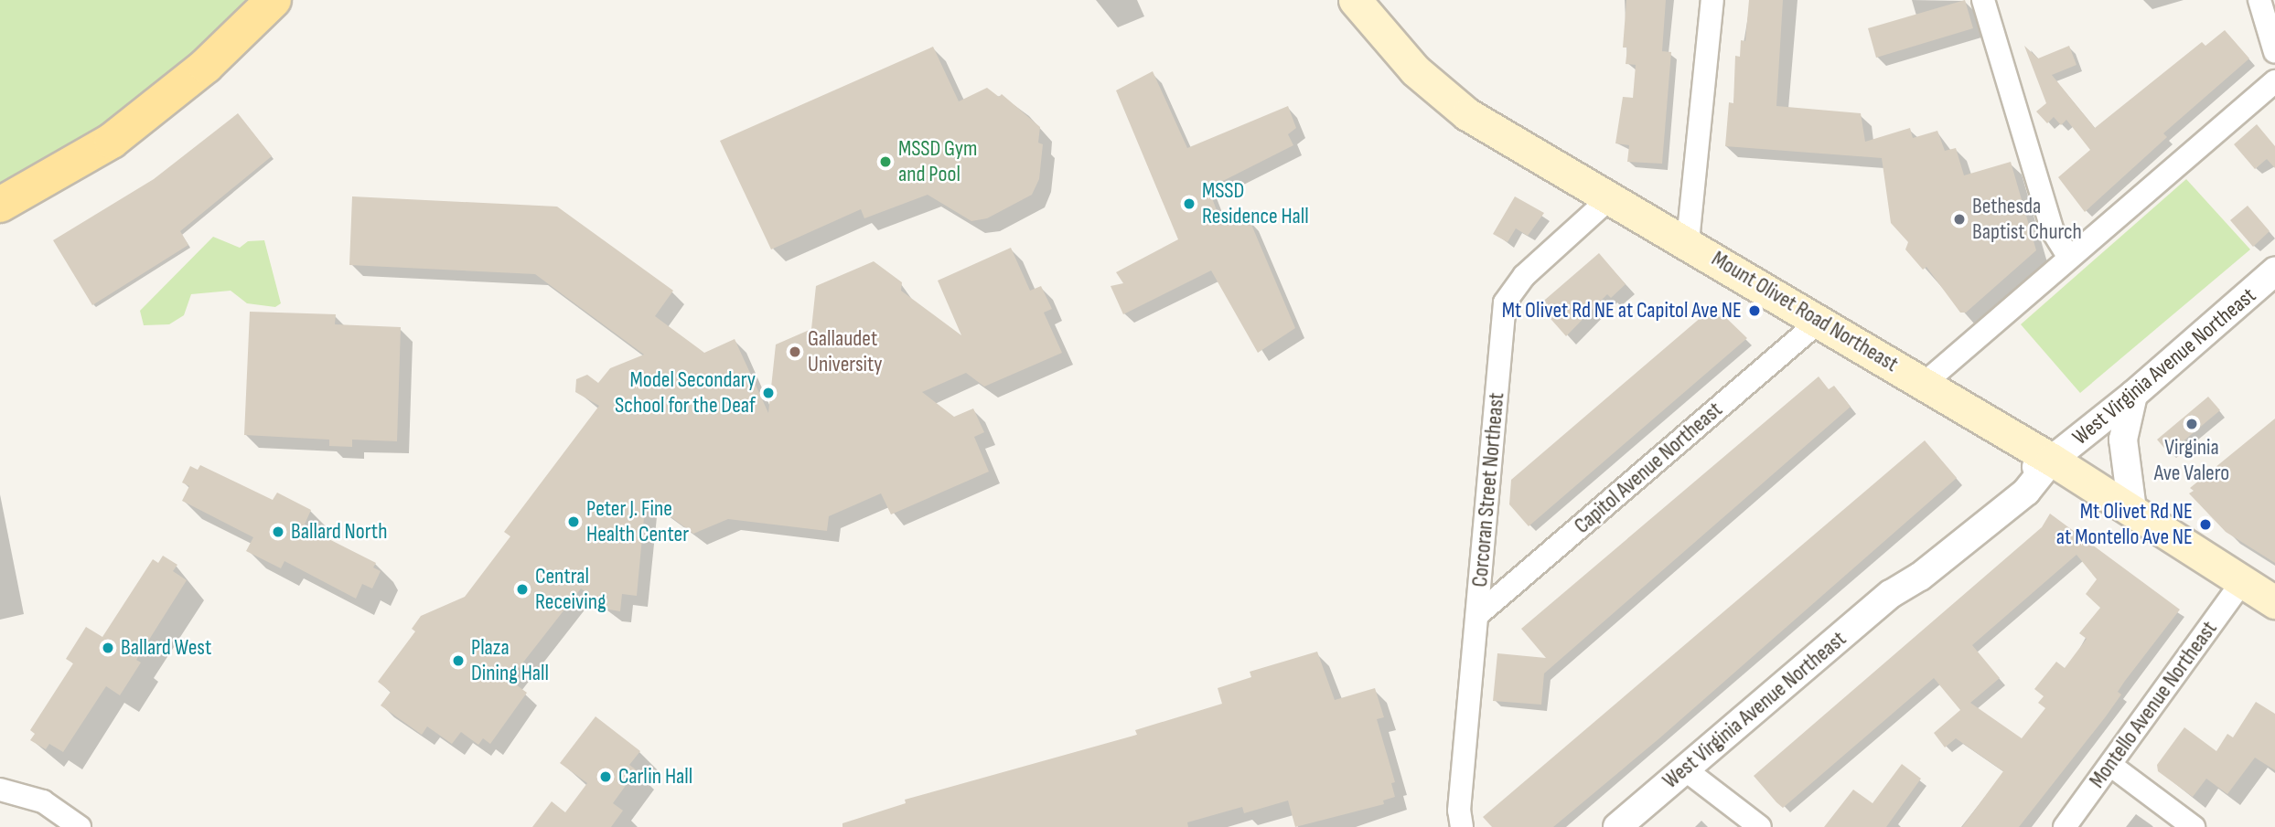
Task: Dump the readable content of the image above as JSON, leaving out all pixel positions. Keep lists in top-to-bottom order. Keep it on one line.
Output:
{"streets":{"main road":["Mount Olivet Road Northeast"],"street":["West Virginia Avenue Northeast","Capitol Avenue Northeast","Corcoran Street Northeast","Montello Avenue Northeast"]},"crossings":[["Mount Olivet Road Northeast","West Virginia Avenue Northeast"],["Mount Olivet Road Northeast","Capitol Avenue Northeast"],["Mount Olivet Road Northeast","Corcoran Street Northeast"],["Mount Olivet Road Northeast","Montello Avenue Northeast"],["Capitol Avenue Northeast","Corcoran Street Northeast"]],"places":["MSSD Gym and Pool","MSSD Residence Hall","Bethesda Baptist Church","Mt Olivet Rd NE at Capitol Ave NE","Gallaudet University","Model Secondary School for the Deaf","Virginia Ave Valero","Peter J. Fine Health Center","Mt Olivet Rd NE at Montello Ave NE","Ballard North","Central Receiving","Ballard West","Plaza Dining Hall","Carlin Hall"]}
